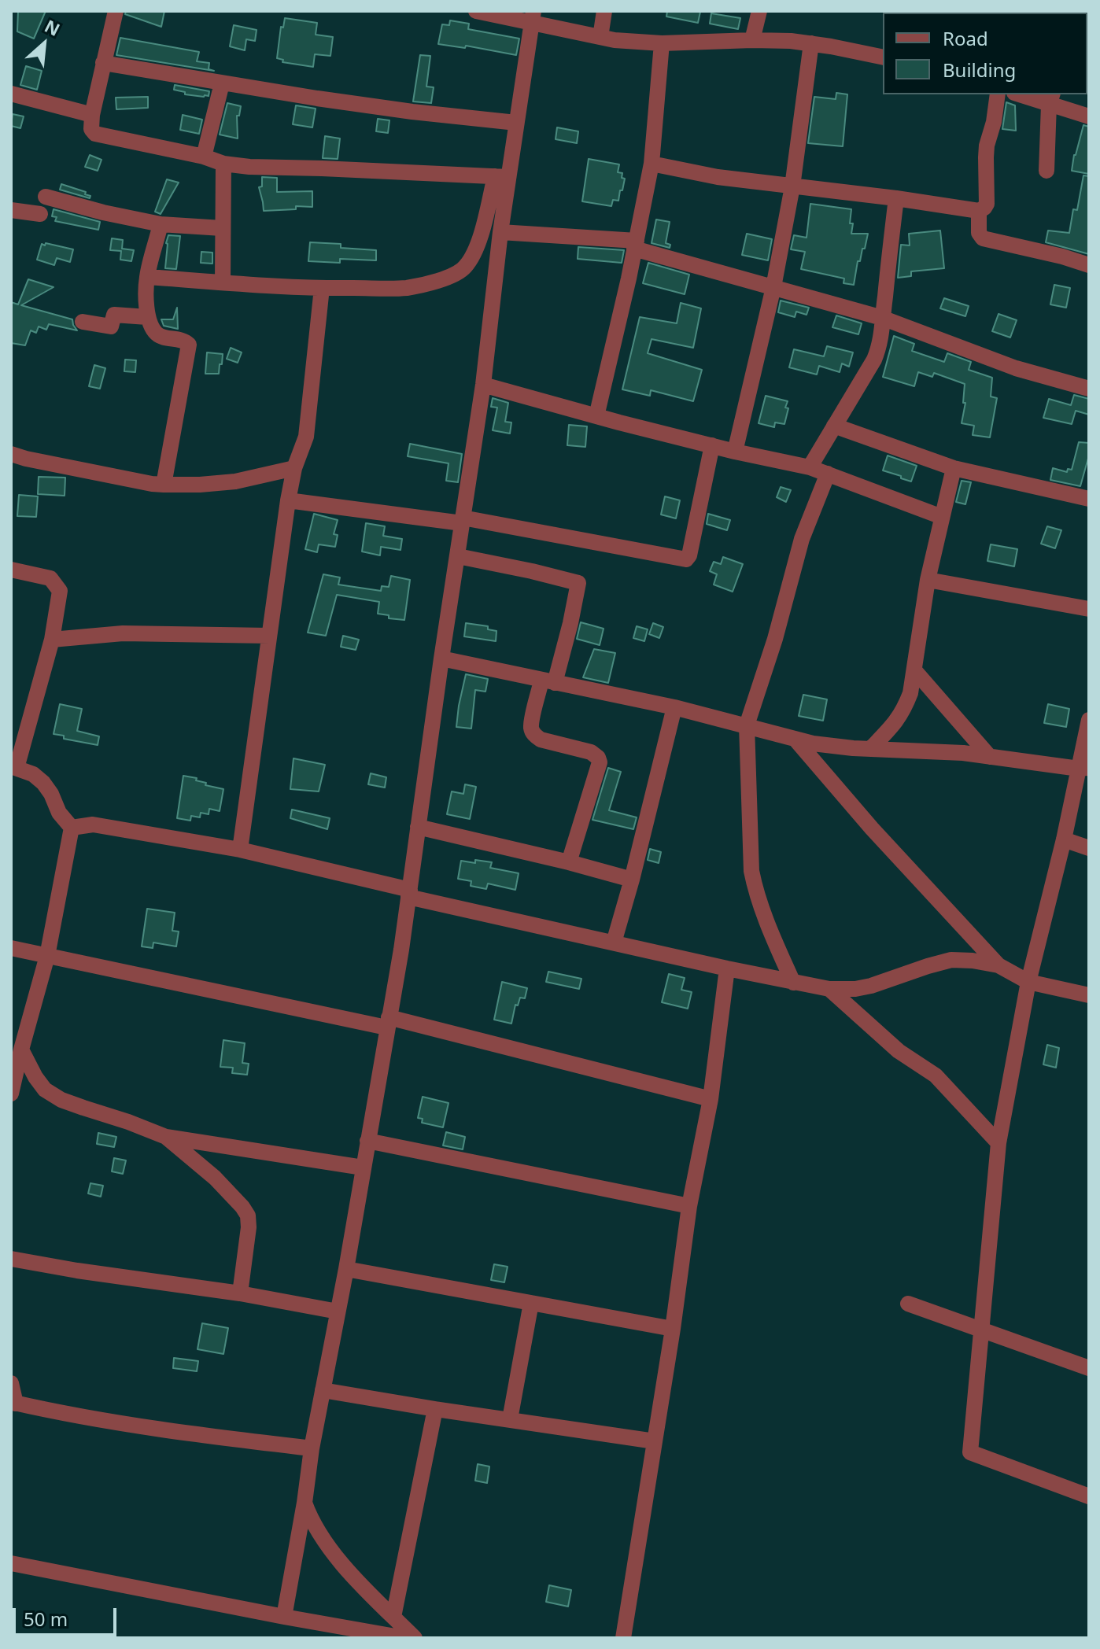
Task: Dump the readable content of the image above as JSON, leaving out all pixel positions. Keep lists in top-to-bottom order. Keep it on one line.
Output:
{"legend":["Road","Building"],"scale_bar":"50 m","north":"top right"}
